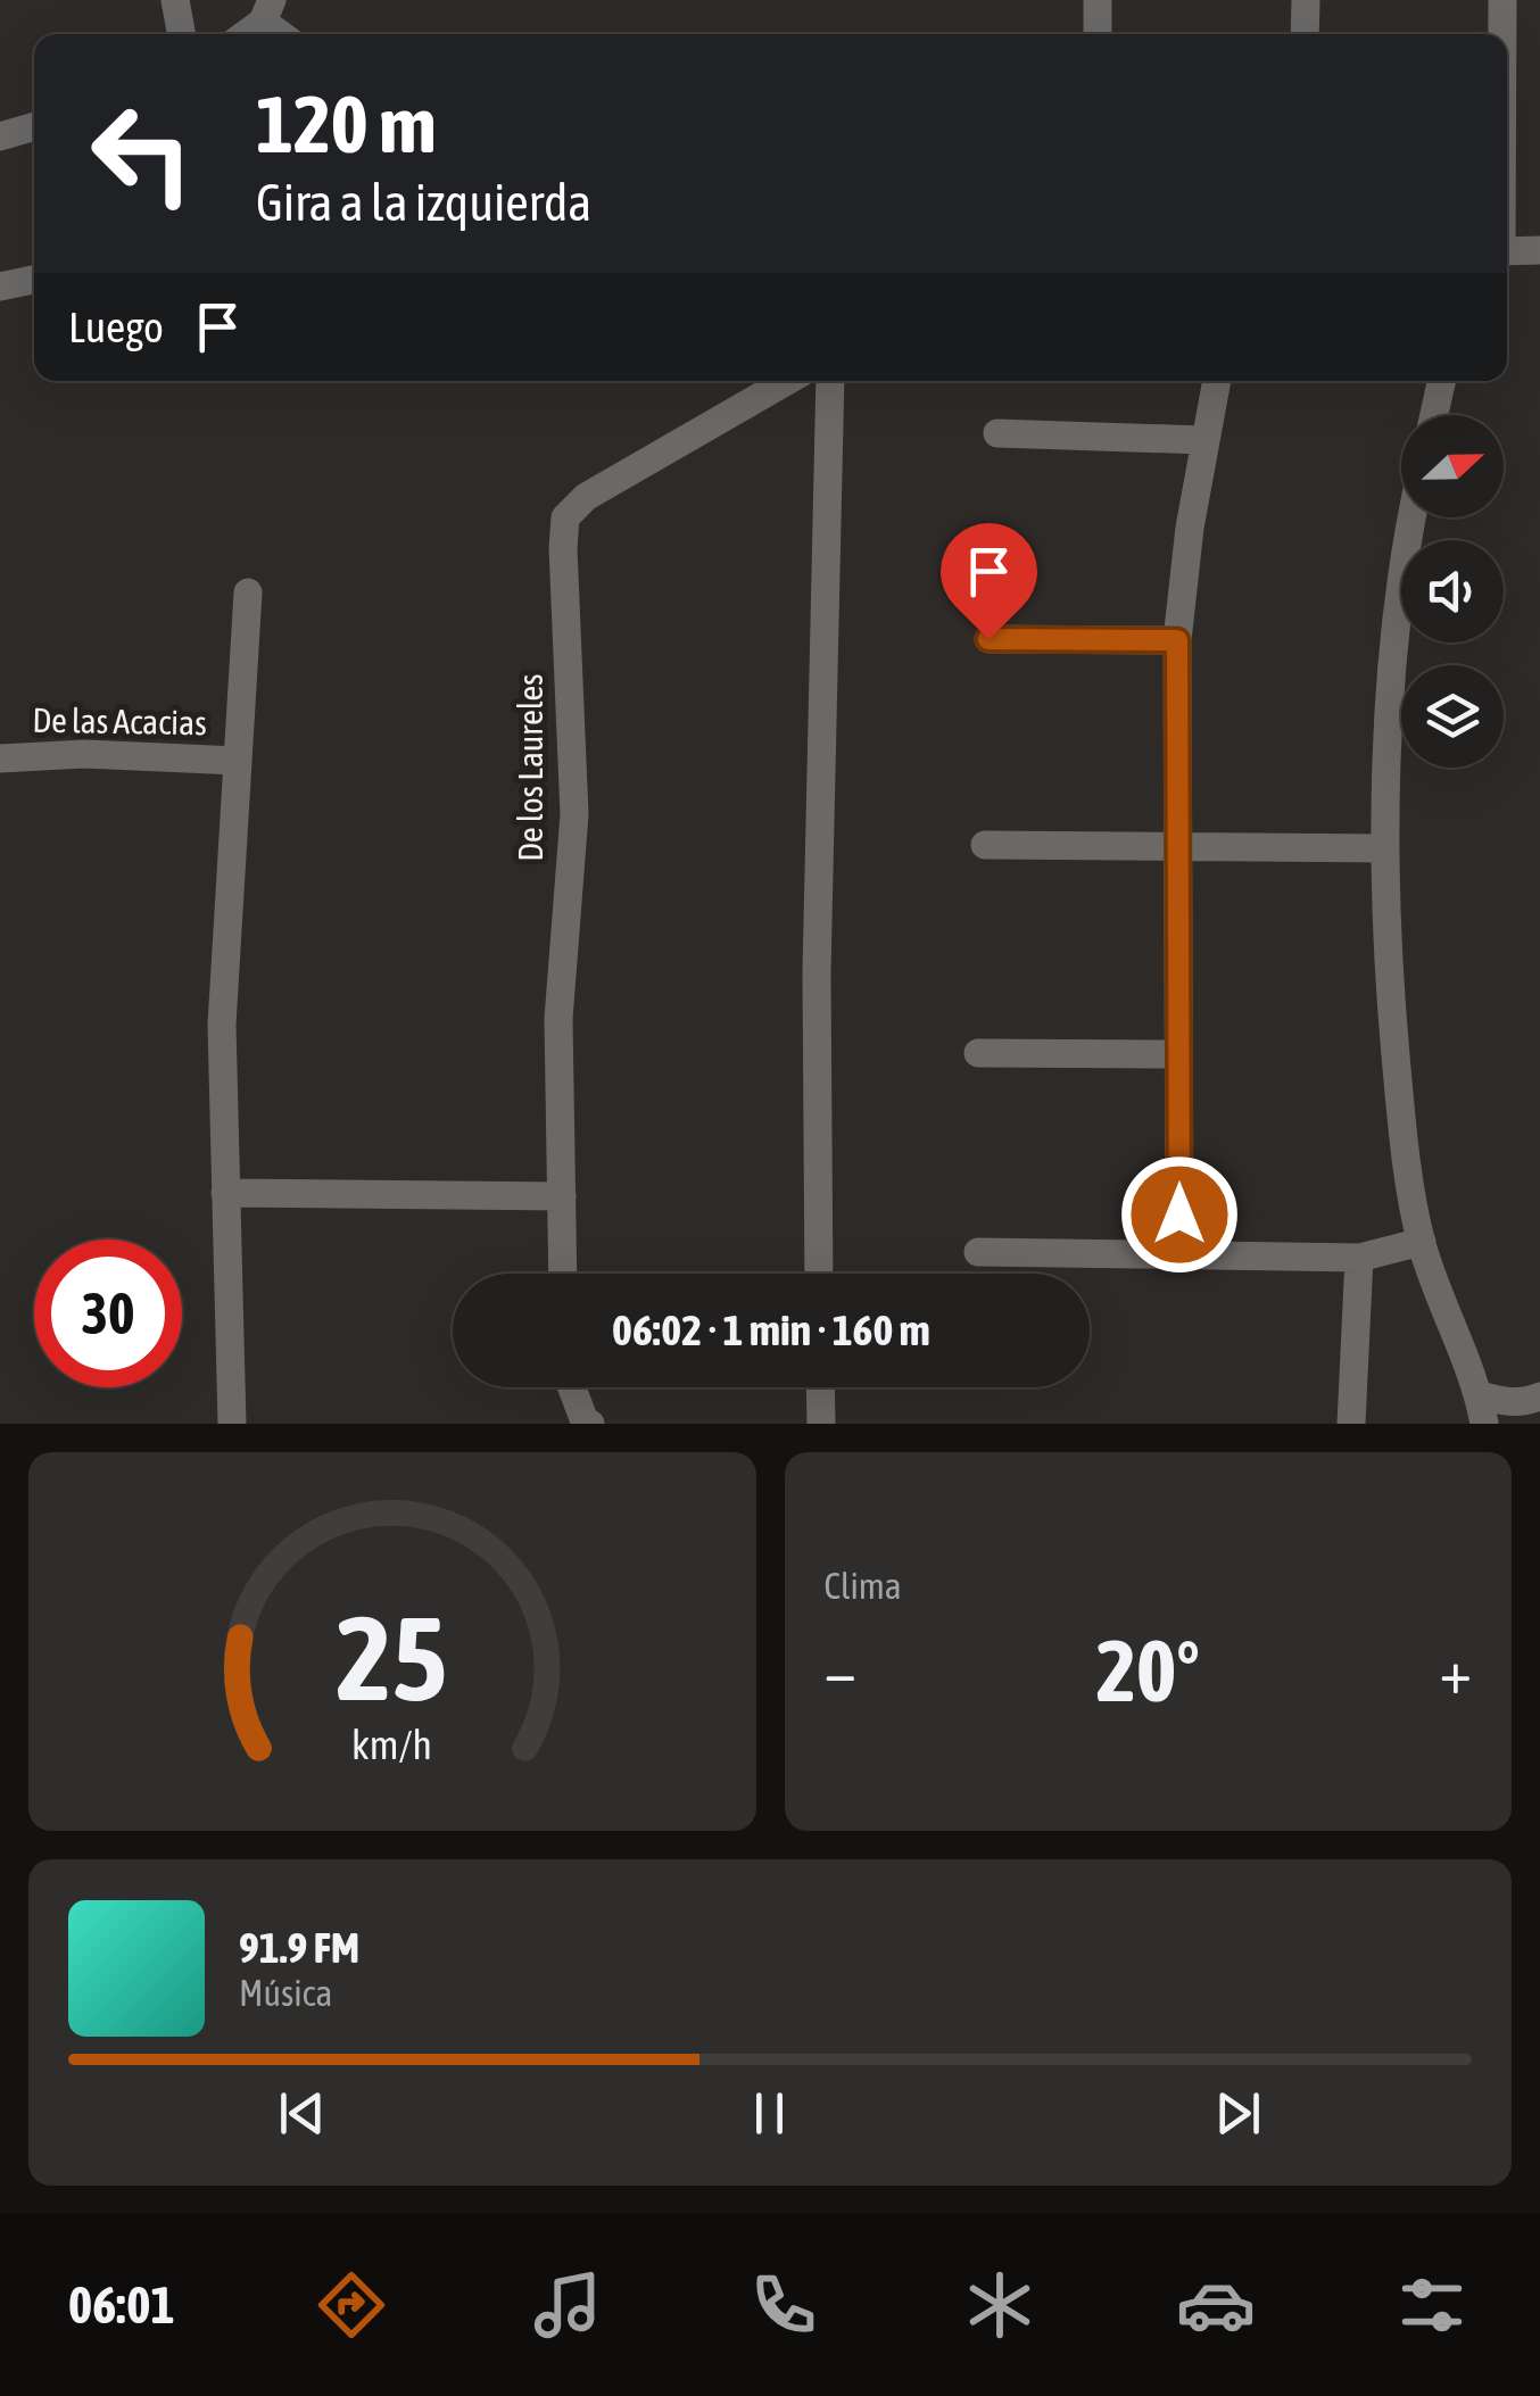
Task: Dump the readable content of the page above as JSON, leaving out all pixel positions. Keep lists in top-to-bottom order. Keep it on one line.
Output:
{"streets":{"street":["De las Acacias","De los Laureles"]},"north":"right","page":{"turn":["120 m","Gira a la izquierda"],"then":"Luego","limit":"30","trip":"06:02 · 1 min · 160 m","tile":"Clima","heat":["−","20°","+"],"song":["91.9 FM","Música"],"tabs":"06:01","gauge":["25","km/h"]}}
